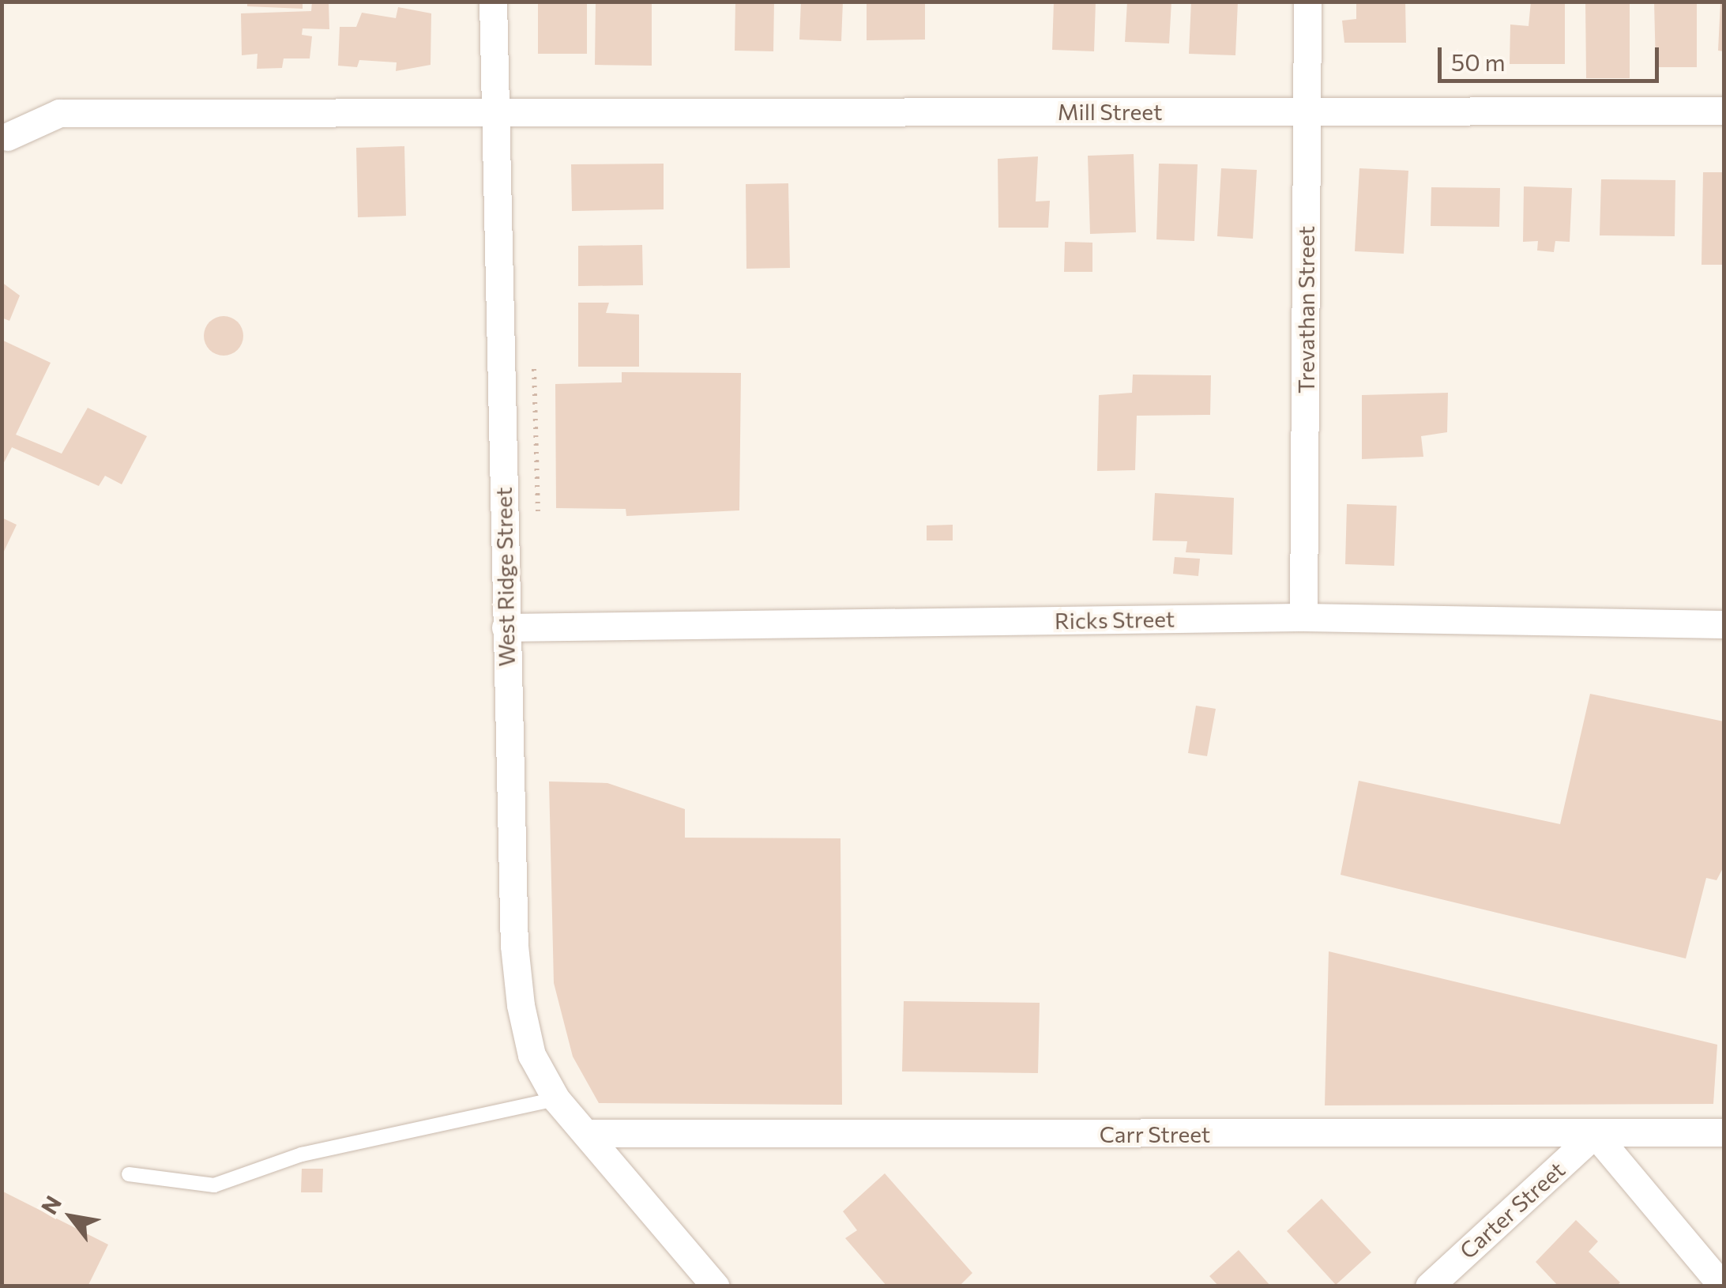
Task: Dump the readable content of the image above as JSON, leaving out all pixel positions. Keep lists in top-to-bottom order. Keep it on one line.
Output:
{"streets":{"street":["Mill Street","Trevathan Street","West Ridge Street","Ricks Street","Carr Street","Carter Street"]},"crossings":[["Mill Street","Trevathan Street"],["Mill Street","West Ridge Street"],["Trevathan Street","Ricks Street"],["West Ridge Street","Ricks Street"],["West Ridge Street","Carr Street"],["Carr Street","Carter Street"]],"scale_bar":"50 m","north":"top left"}
